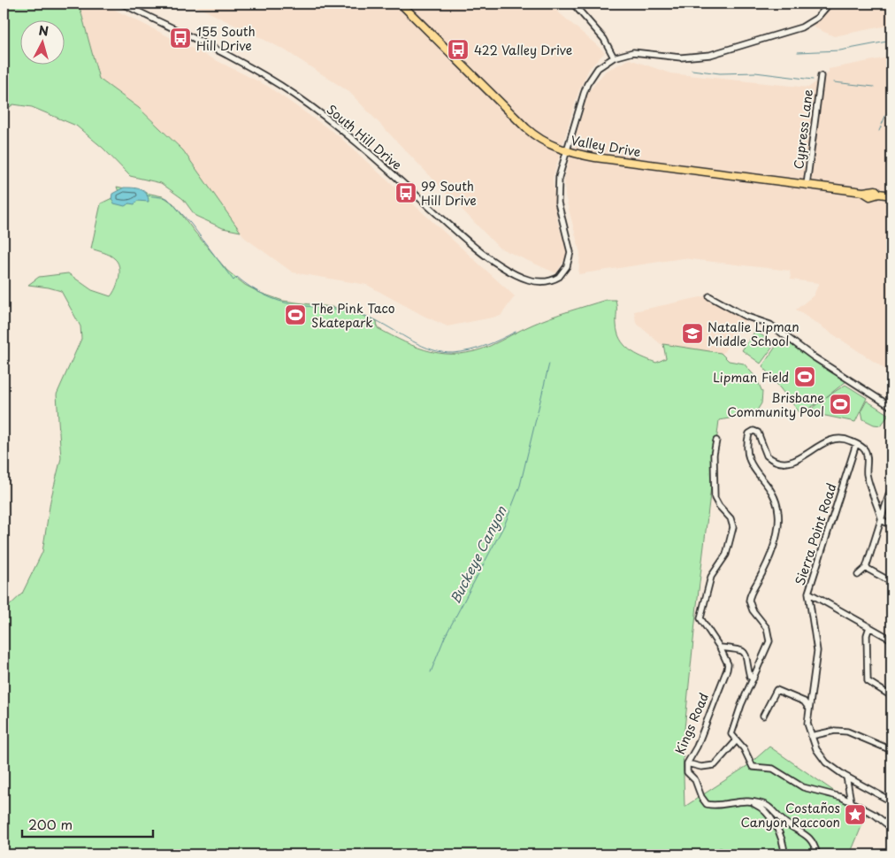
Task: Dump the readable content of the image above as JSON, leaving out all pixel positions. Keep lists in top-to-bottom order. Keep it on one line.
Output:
{"streets":{"main road":["Valley Drive"],"street":["Cypress Lane","South Hill Drive","Sierra Point Road","Kings Road"]},"crossings":[["Cypress Lane","Valley Drive"],["South Hill Drive","Valley Drive"]],"water":["Buckeye Canyon"],"places":{"bus stop":["155 South Hill Drive","422 Valley Drive","99 South Hill Drive"],"sports":["The Pink Taco Skatepark","Lipman Field","Brisbane Community Pool"],"school or university":["Natalie Lipman Middle School"],"place":["Costaños Canyon Raccoon"]},"scale_bar":"200 m","north":"top"}
